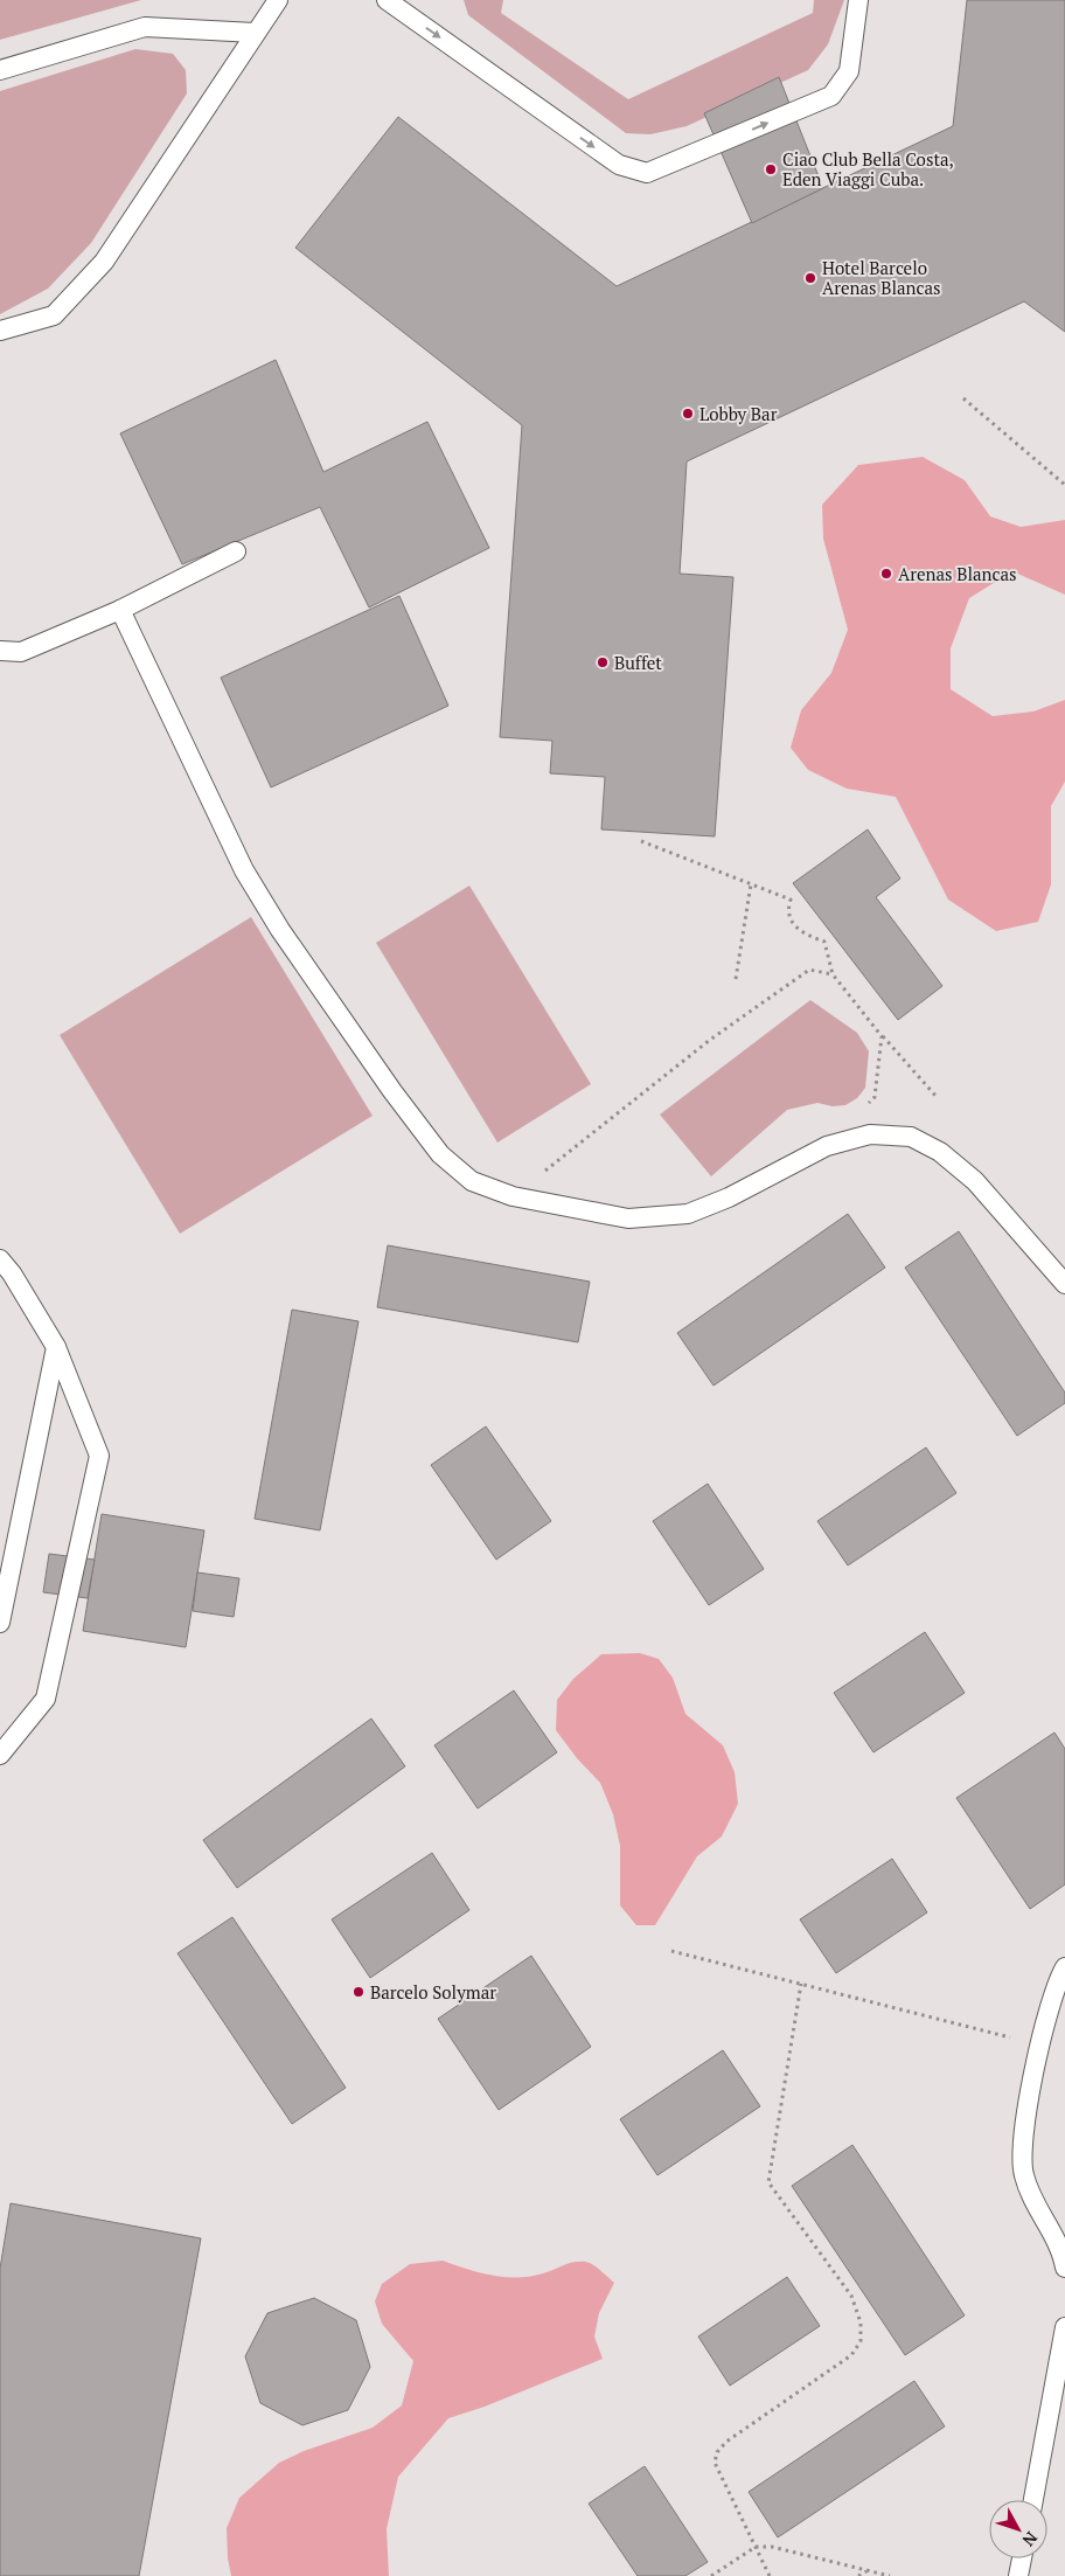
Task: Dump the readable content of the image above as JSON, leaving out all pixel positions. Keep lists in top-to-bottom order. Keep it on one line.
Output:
{"places":["Ciao Club Bella Costa, Eden Viaggi Cuba.","Hotel Barcelo Arenas Blancas","Lobby Bar","Arenas Blancas","Buffet","Barcelo Solymar"],"north":"bottom right"}
